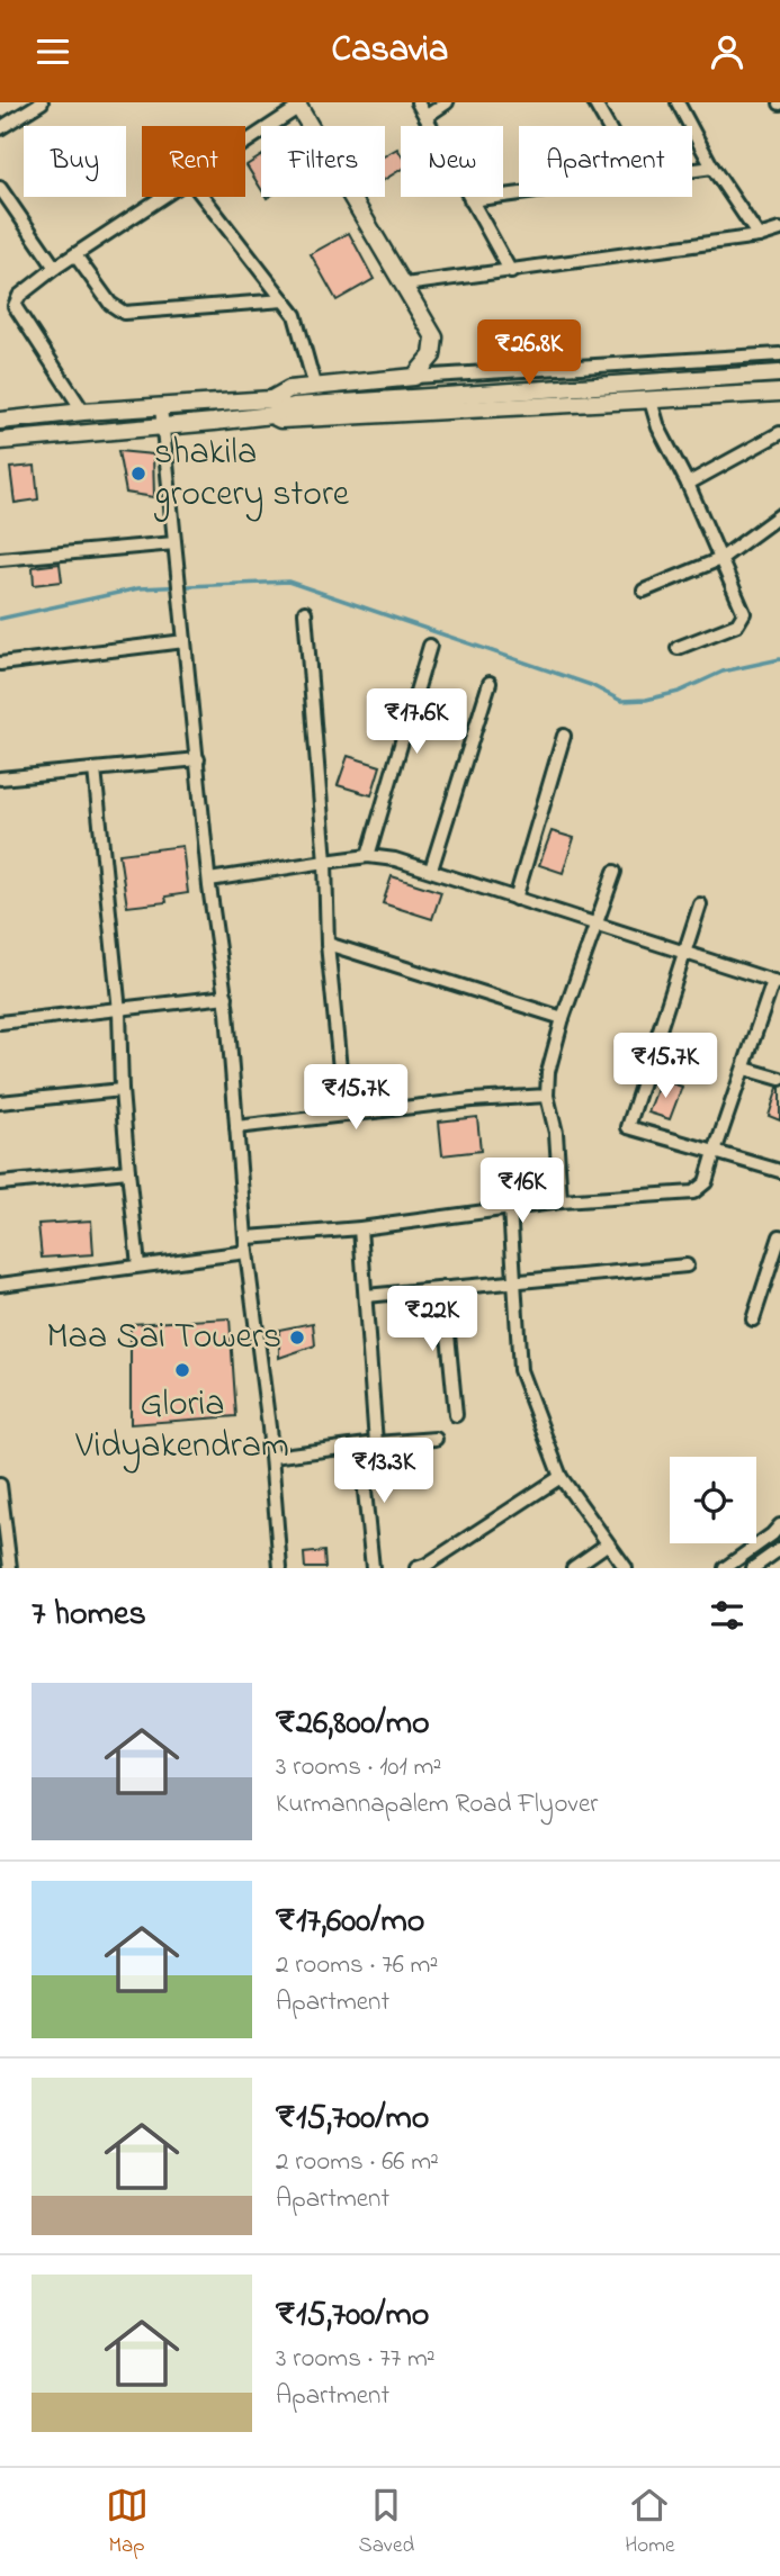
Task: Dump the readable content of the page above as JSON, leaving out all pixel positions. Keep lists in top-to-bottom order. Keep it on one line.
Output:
{"places":["shakila grocery store","Maa Sai Towers","Gloria Vidyakendram"],"page":{"header":"Casavia","chip":["Buy","Rent","Filters","New","Apartment"],"price":["₹26.8K","₹17.6K","₹15.7K","₹15.7K","₹16K","₹22K","₹13.3K"],"heading":"7 homes","list":[{"name":"₹26,800/mo","note":"3 rooms · 101 m² · Kurmannapalem Road Flyover"},{"name":"₹17,600/mo","note":"2 rooms · 76 m² · Apartment"},{"name":"₹15,700/mo","note":"2 rooms · 66 m² · Apartment"},{"name":"₹15,700/mo","note":"3 rooms · 77 m² · Apartment"}],"tabs":["Map","Saved","Home"]}}
